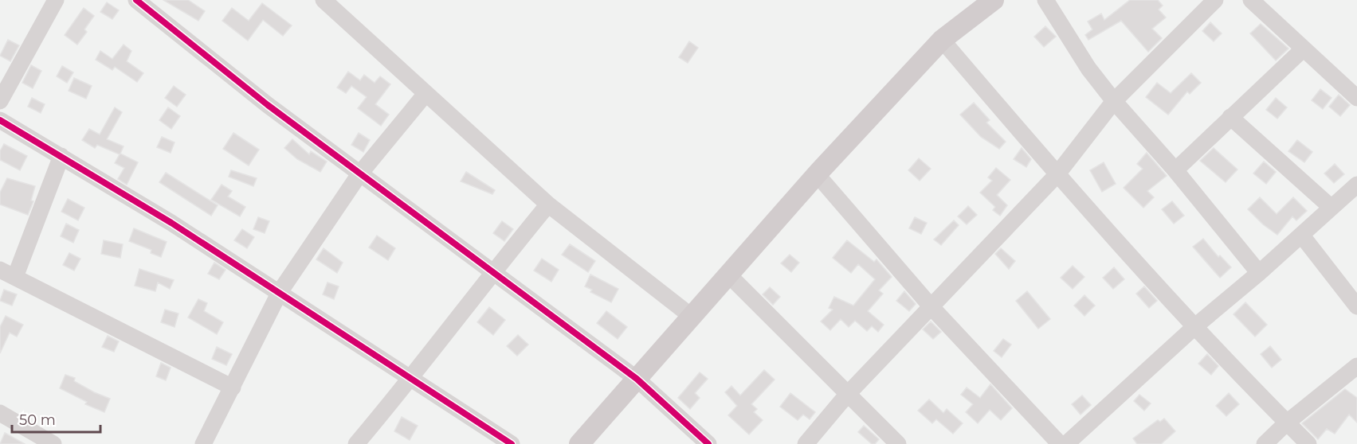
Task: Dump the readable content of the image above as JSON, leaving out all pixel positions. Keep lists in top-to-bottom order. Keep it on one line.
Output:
{"scale_bar":"50 m"}
